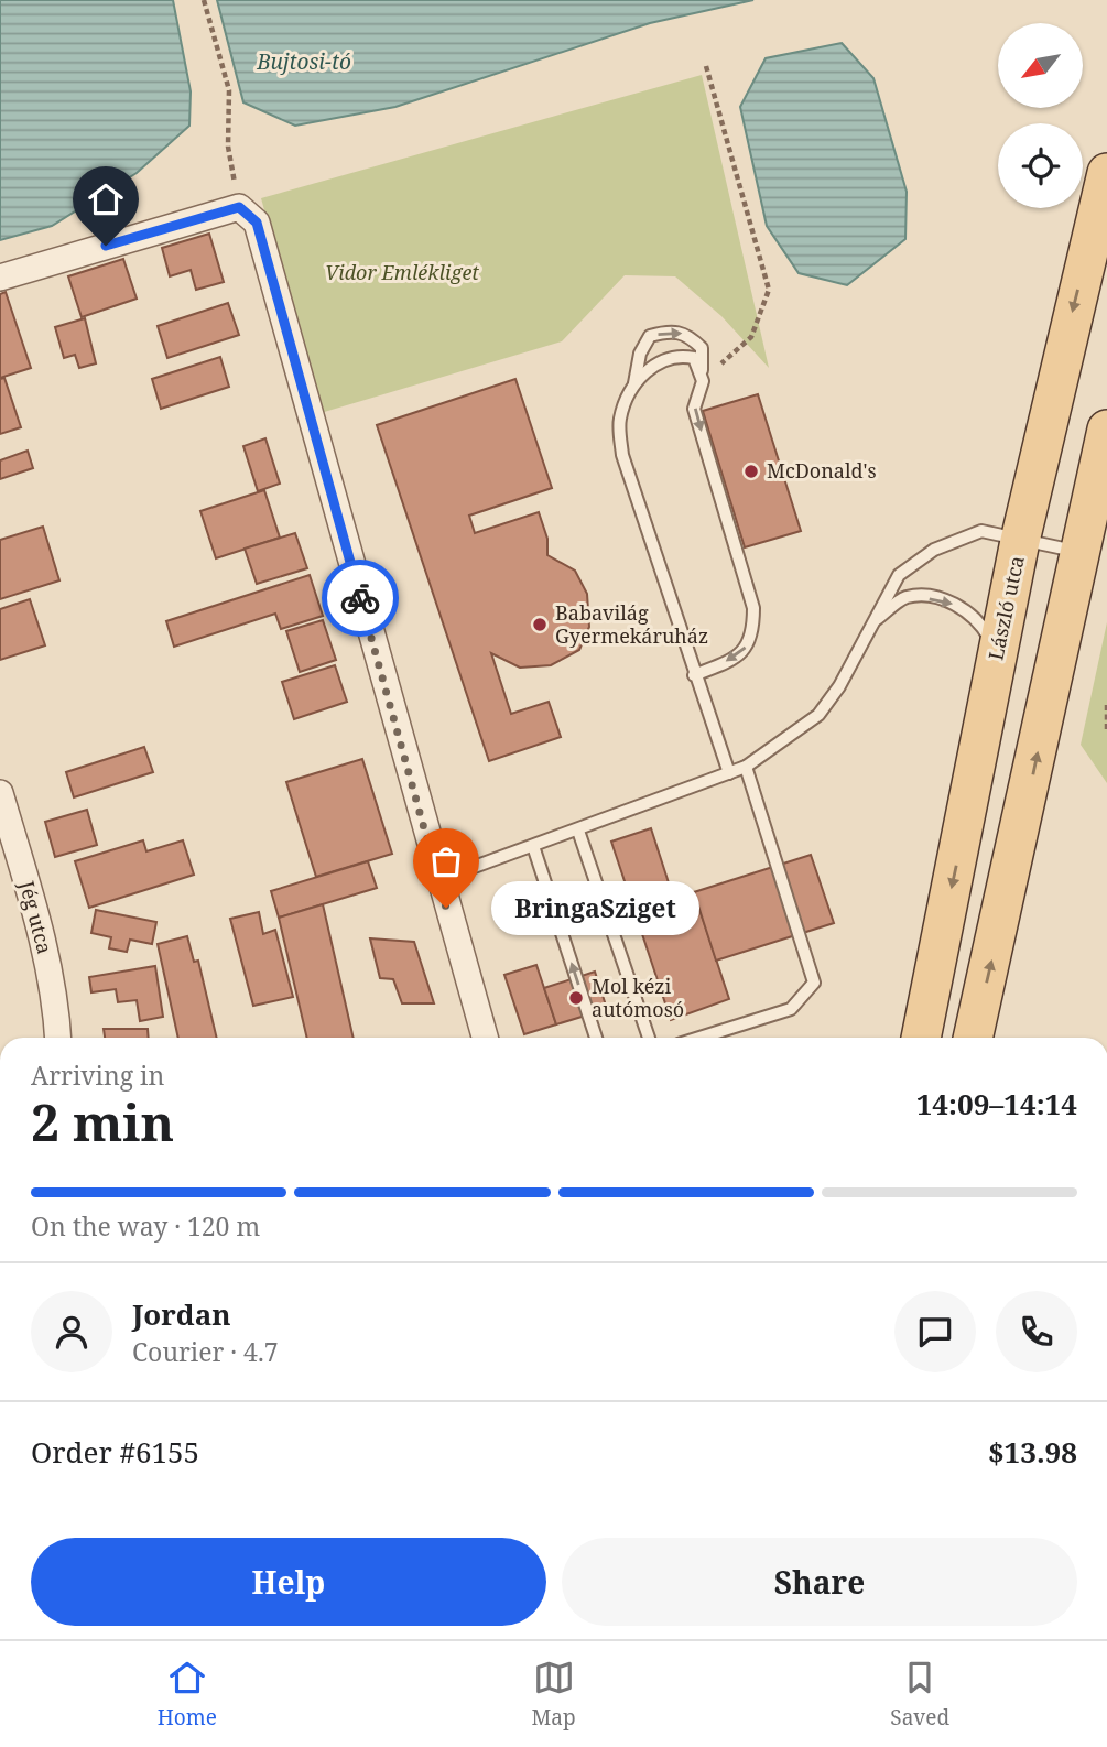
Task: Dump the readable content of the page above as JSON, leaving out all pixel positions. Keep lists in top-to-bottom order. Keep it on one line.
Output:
{"streets":{"main road":["László utca"],"street":["Jég utca"]},"water":["Bujtosi-tó"],"parks":["Vidor Emlékliget"],"places":["McDonald's","Babavilág Gyermekáruház","BringaSziget","Mol kézi autómosó"],"north":"bottom left","page":{"bubble":"BringaSziget","heading":["2 min","Arriving in","14:09–14:14"],"panel":["Jordan","Courier · 4.7","Order #6155","$13.98"],"bar":"On the way · 120 m","buttons":["Help","Share"],"tabs":["Home","Map","Saved"]}}
